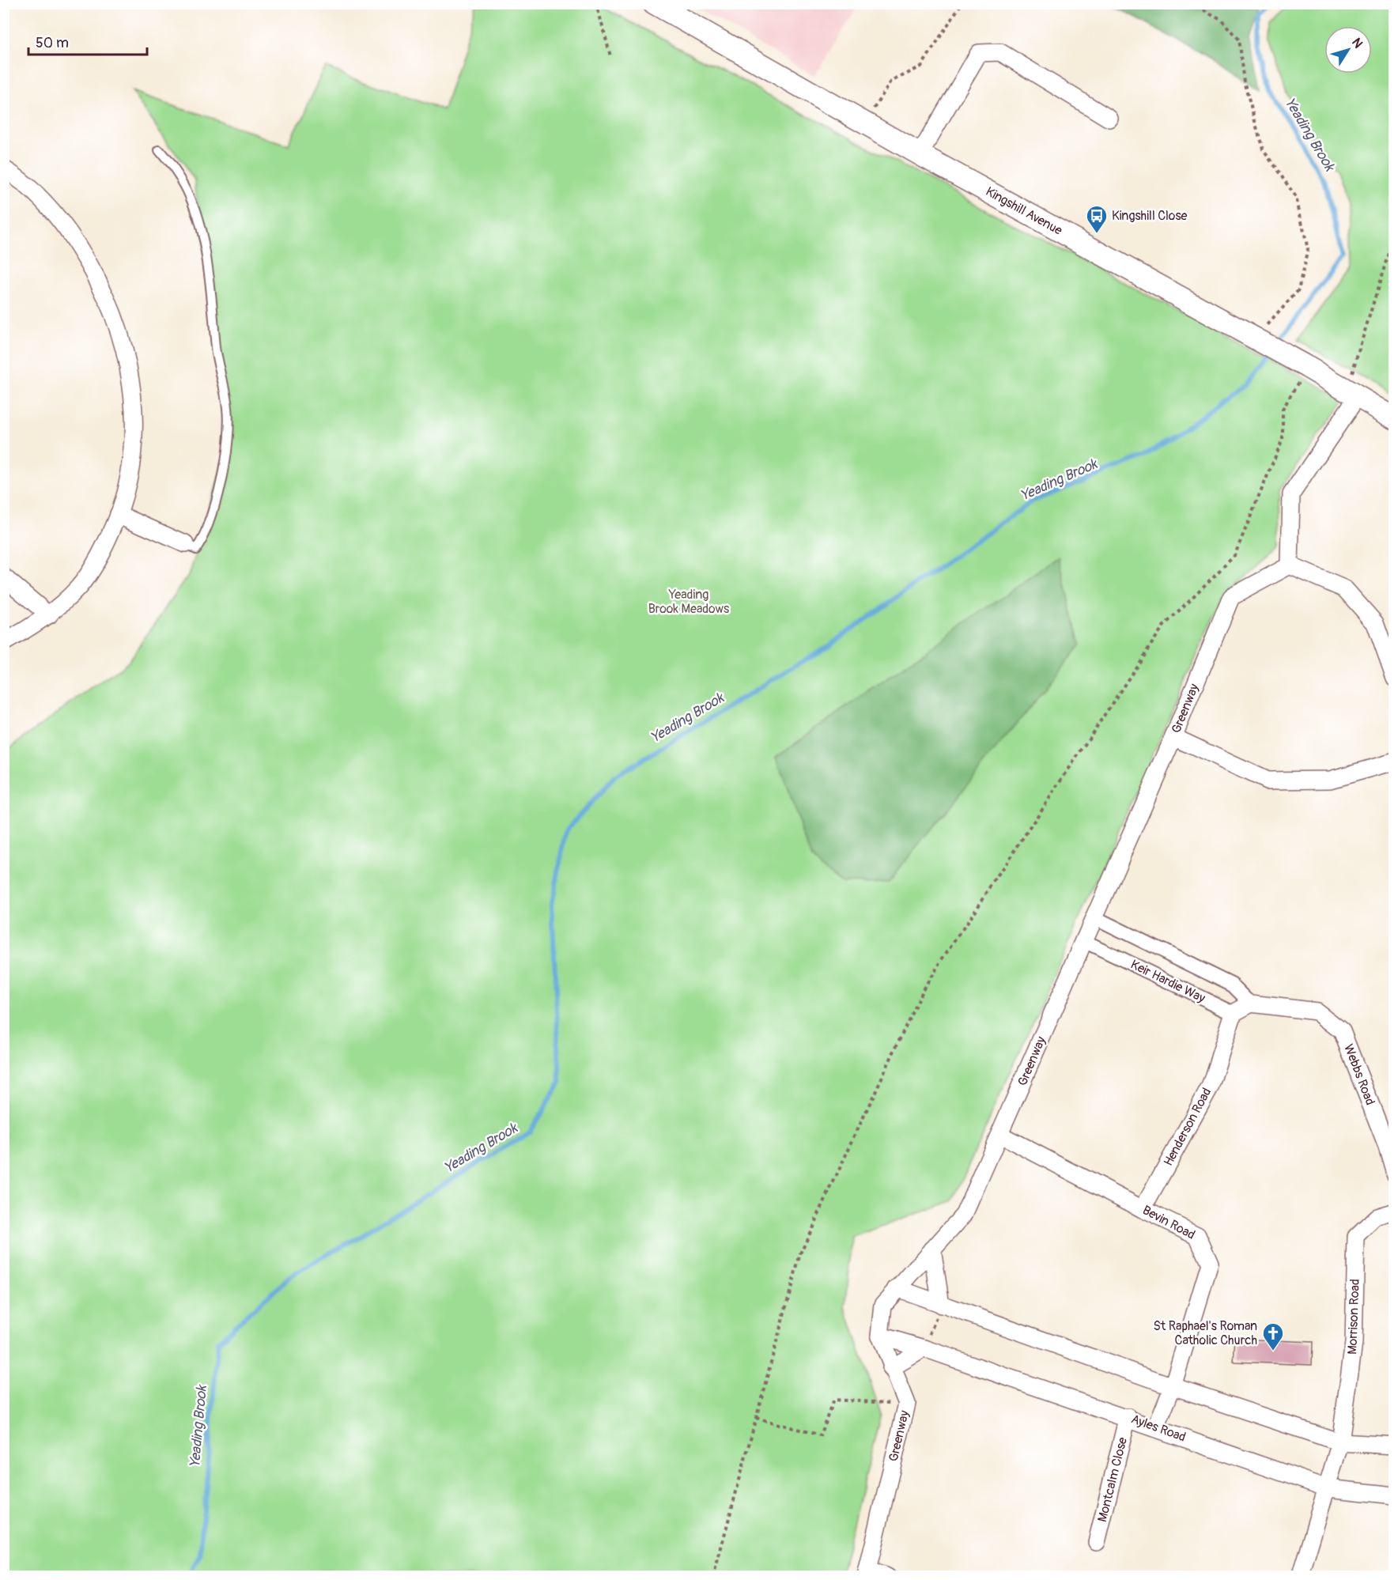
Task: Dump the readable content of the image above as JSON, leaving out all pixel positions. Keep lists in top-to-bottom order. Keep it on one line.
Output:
{"streets":{"street":["Kingshill Avenue","Greenway","Keir Hardie Way","Webbs Road","Henderson Road","Bevin Road","Morrison Road","Ayles Road","Montcalm Close"]},"crossings":[["Greenway","Keir Hardie Way"],["Greenway","Bevin Road"],["Greenway","Ayles Road"],["Keir Hardie Way","Webbs Road"],["Keir Hardie Way","Henderson Road"],["Henderson Road","Bevin Road"],["Bevin Road","Ayles Road"],["Morrison Road","Ayles Road"],["Ayles Road","Montcalm Close"]],"water":["Yeading Brook"],"parks":["Yeading Brook Meadows"],"places":{"bus stop":["Kingshill Close"],"church":["St Raphael's Roman Catholic Church"]},"scale_bar":"50 m","north":"top right"}
